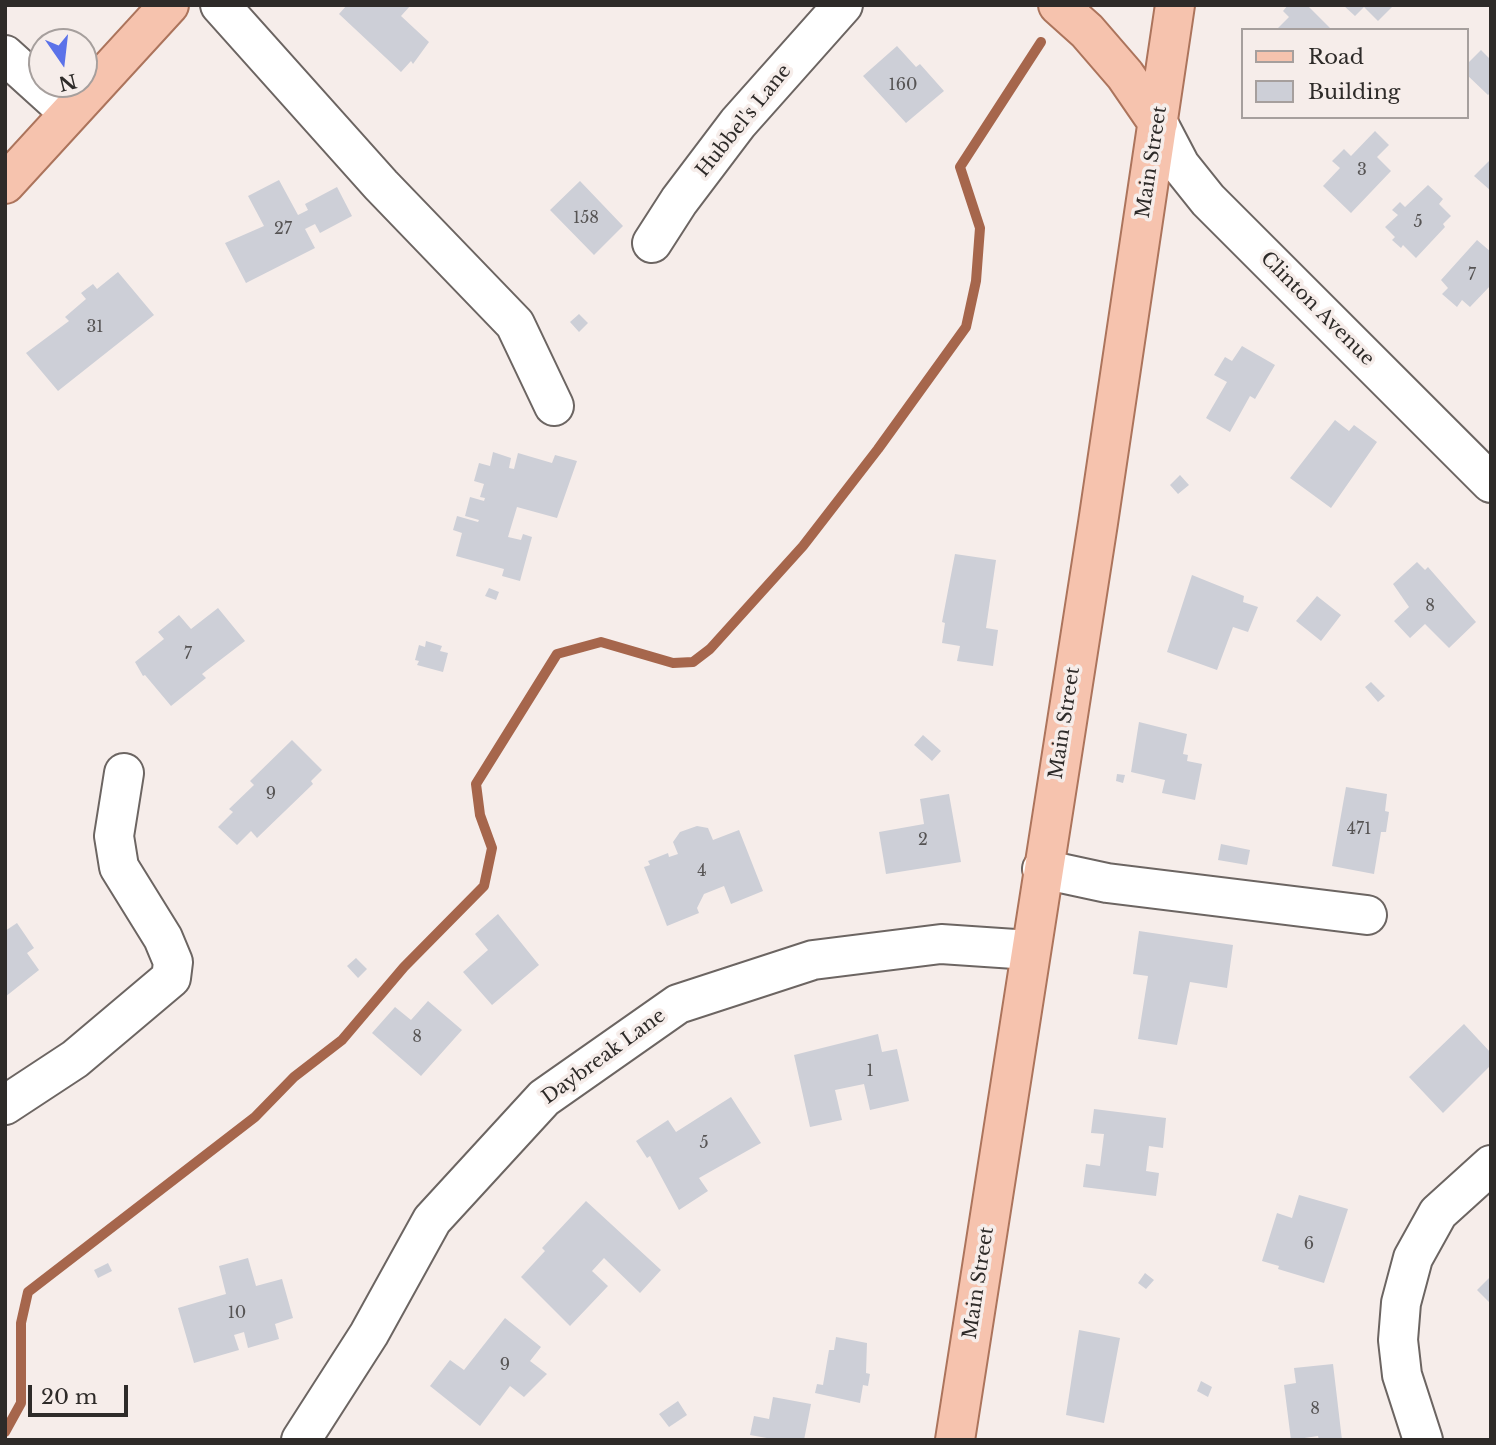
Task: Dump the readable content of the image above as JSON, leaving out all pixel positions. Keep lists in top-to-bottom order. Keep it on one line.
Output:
{"streets":{"main road":["Main Street"],"street":["Hubbel's Lane","Clinton Avenue","Daybreak Lane"]},"crossings":[["Main Street","Clinton Avenue"],["Main Street","Daybreak Lane"]],"house_numbers":["160","3","158","5","27","7","31","8","7","9","471","2","4","8","1","5","6","10","9","8"],"legend":["Road","Building"],"scale_bar":"20 m","north":"bottom"}
